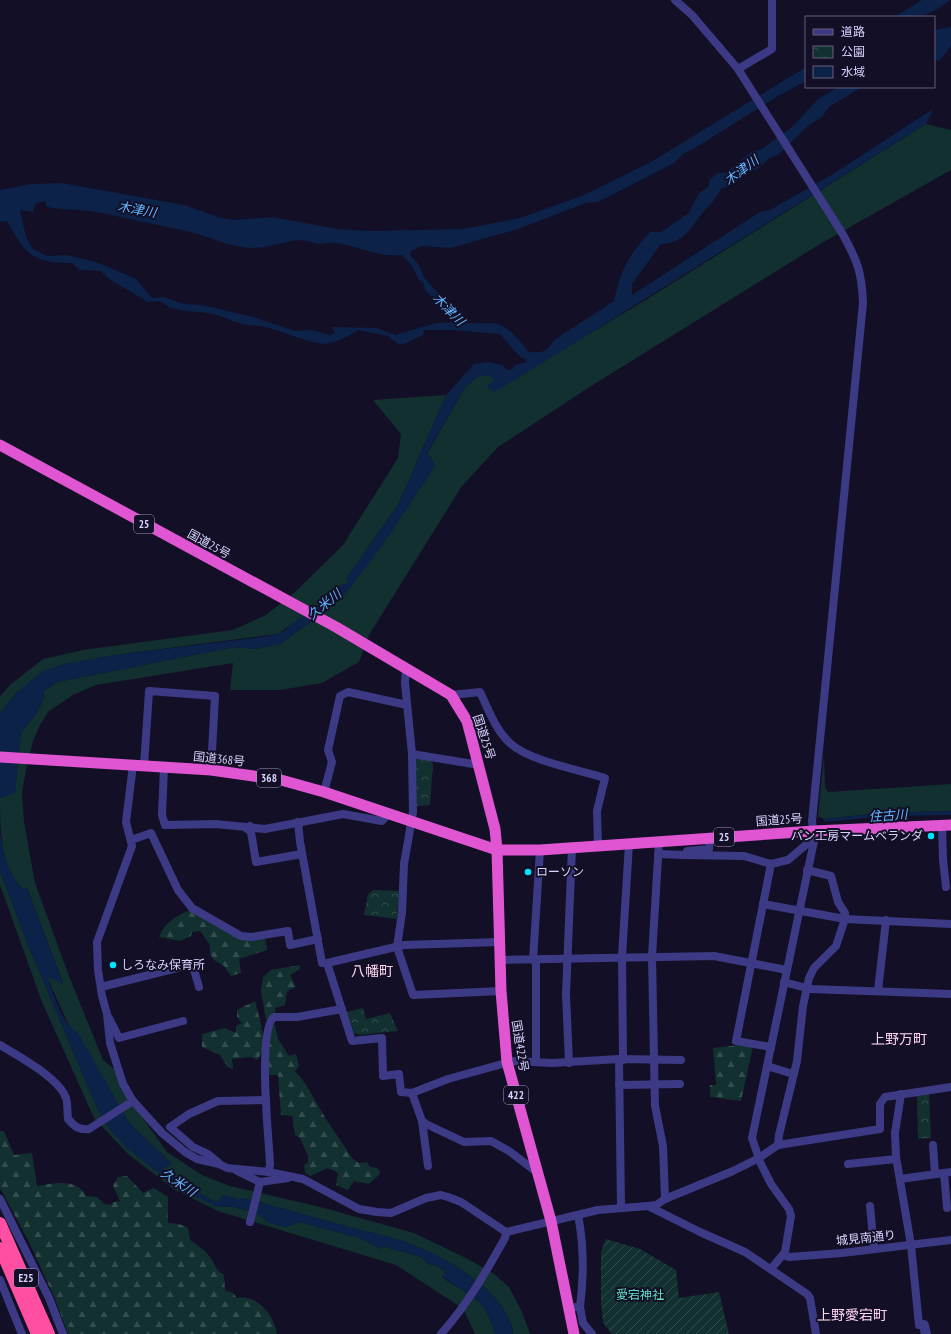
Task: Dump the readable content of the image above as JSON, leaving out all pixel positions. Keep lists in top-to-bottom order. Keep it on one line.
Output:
{"streets":{"highway":["25","国道25号","国道368号","368","国道422号","422","E25"],"street":["城見南通り"]},"crossings":[["国道25号","国道368号"],["国道25号","国道422号"],["国道368号","国道422号"]],"districts":["八幡町","上野万町","上野愛宕町"],"water":["木津川","久米川","住古川"],"parks":["愛宕神社"],"places":["パン工房マームベランダ","ローソン","しろなみ保育所"],"legend":["道路","公園","水域"]}
